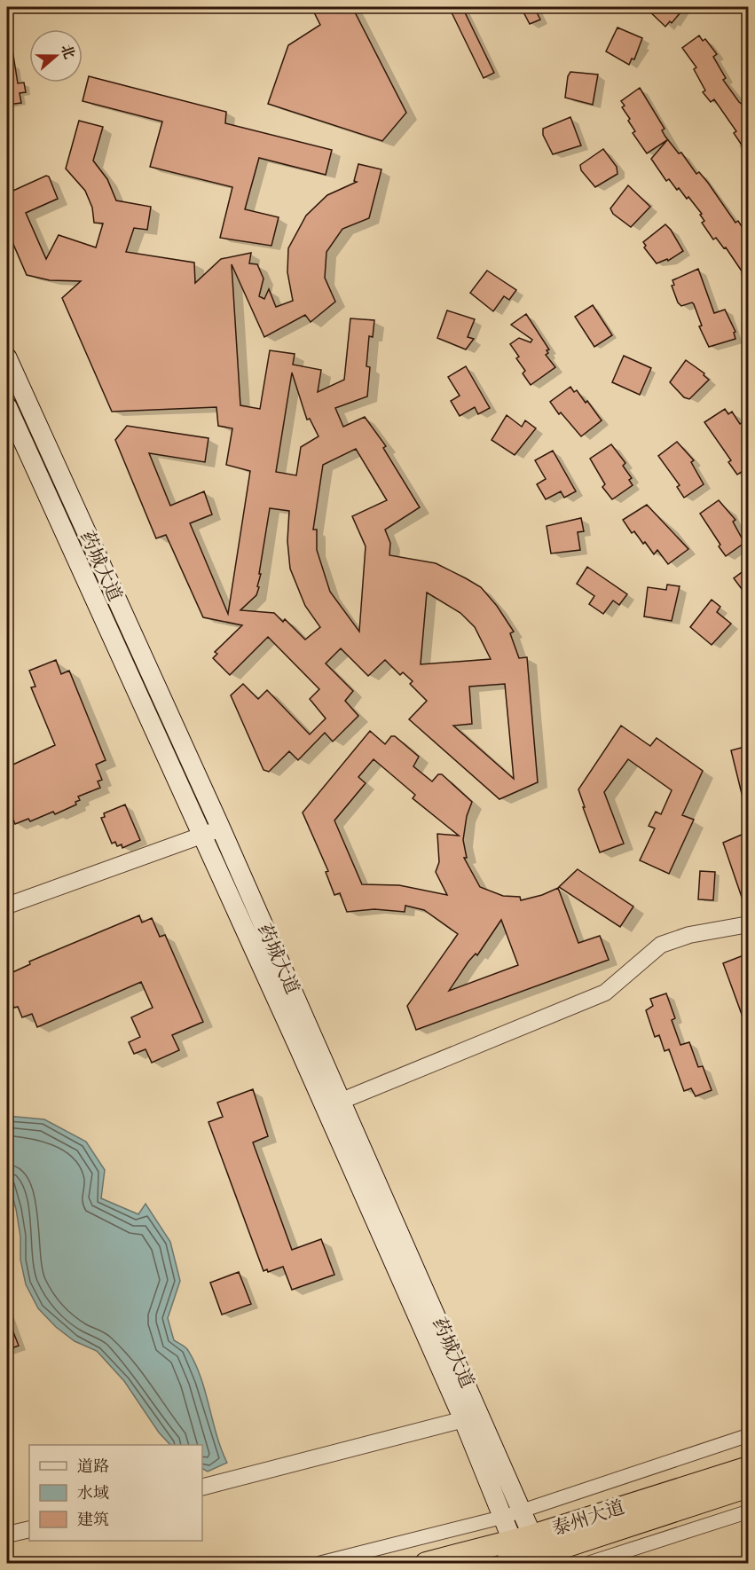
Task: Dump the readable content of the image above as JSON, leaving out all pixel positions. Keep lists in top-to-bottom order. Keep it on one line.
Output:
{"streets":{"highway":["泰州大道"],"main road":["药城大道"]},"crossings":[["药城大道","泰州大道"]],"legend":["道路","水域","建筑"],"north":"right"}
